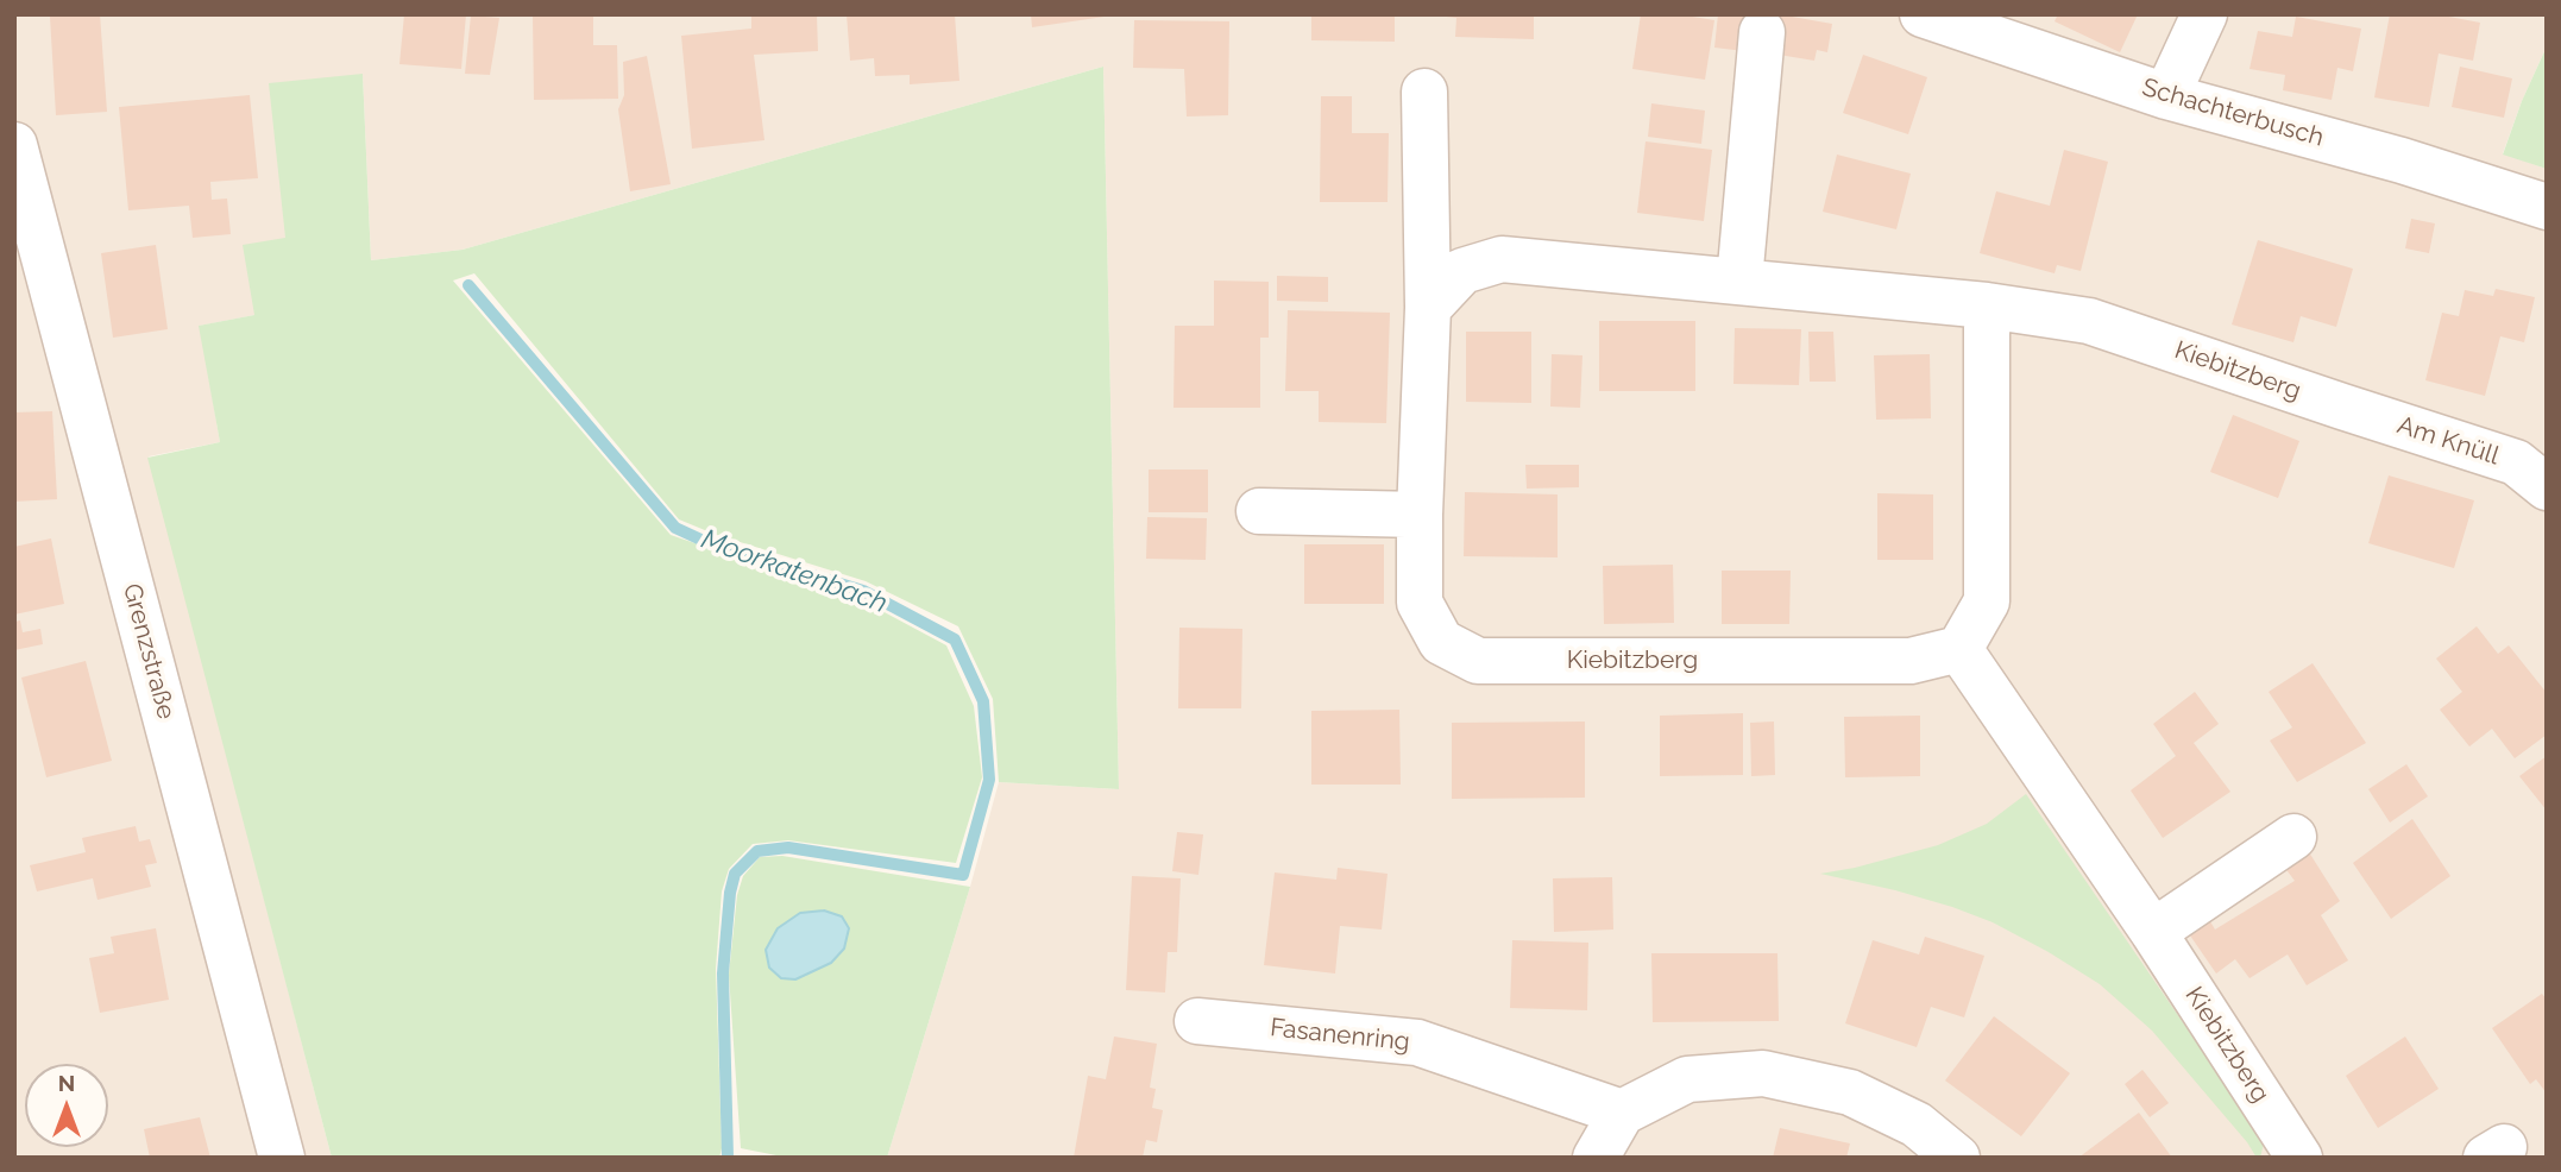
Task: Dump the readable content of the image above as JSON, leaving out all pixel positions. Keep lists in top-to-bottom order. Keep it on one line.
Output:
{"streets":{"street":["Schachterbusch","Kiebitzberg","Am Knüll","Grenzstraße","Fasanenring"]},"crossings":[["Kiebitzberg","Am Knüll"]],"water":["Moorkatenbach"],"north":"top"}
